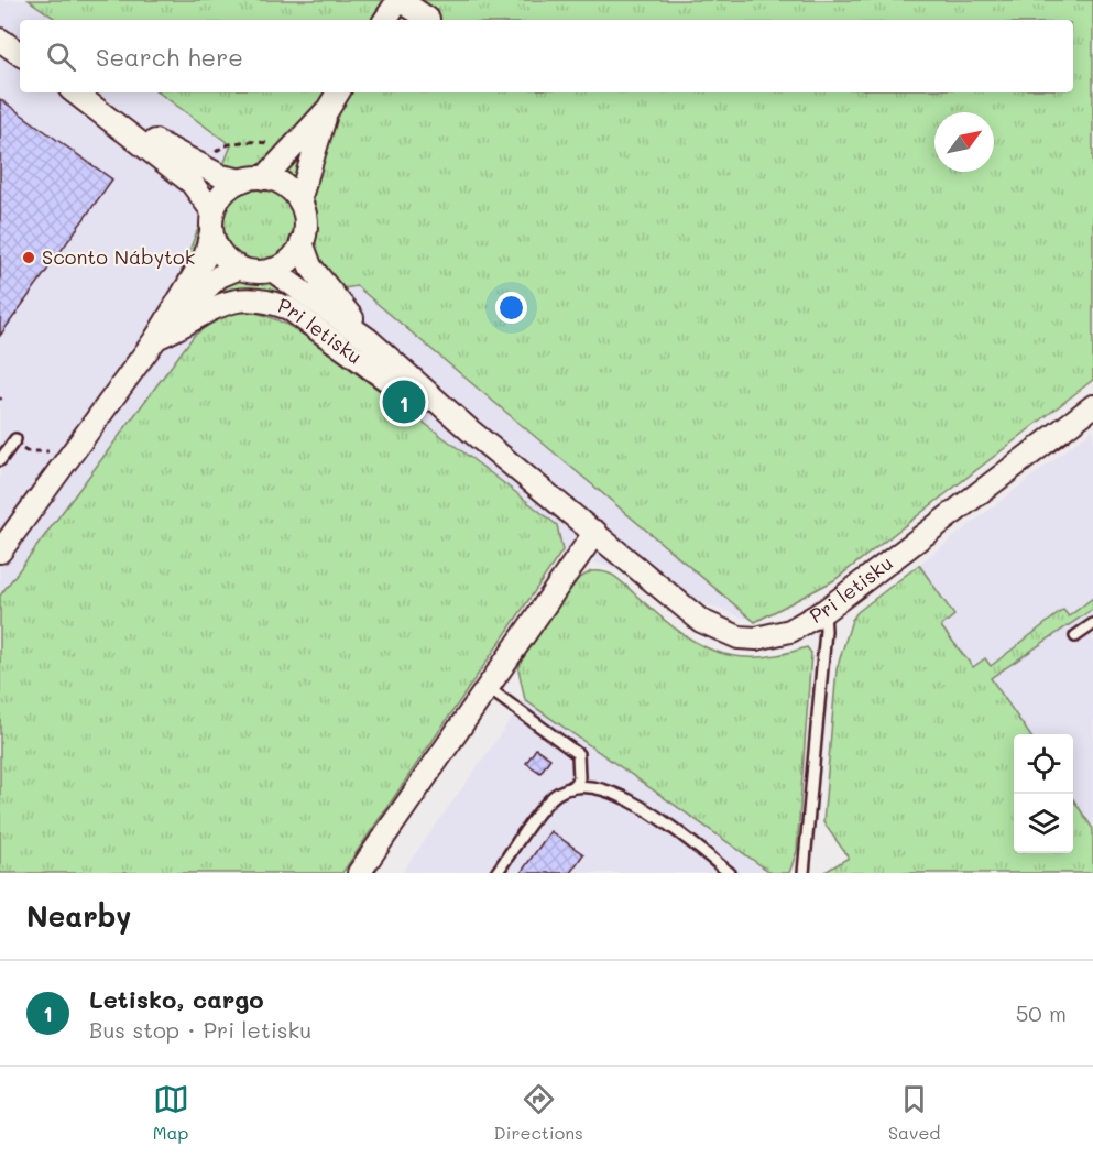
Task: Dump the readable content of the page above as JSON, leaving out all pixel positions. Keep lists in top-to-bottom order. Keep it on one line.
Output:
{"streets":{"street":["Pri letisku"]},"places":["Sconto Nábytok"],"north":"top right","page":{"search":"Search here","pins":"1","heading":"Nearby","list":[{"mark":"1","name":"Letisko, cargo","note":"Bus stop · Pri letisku","value":"50 m"}],"nav":["Map","Directions","Saved"]}}
